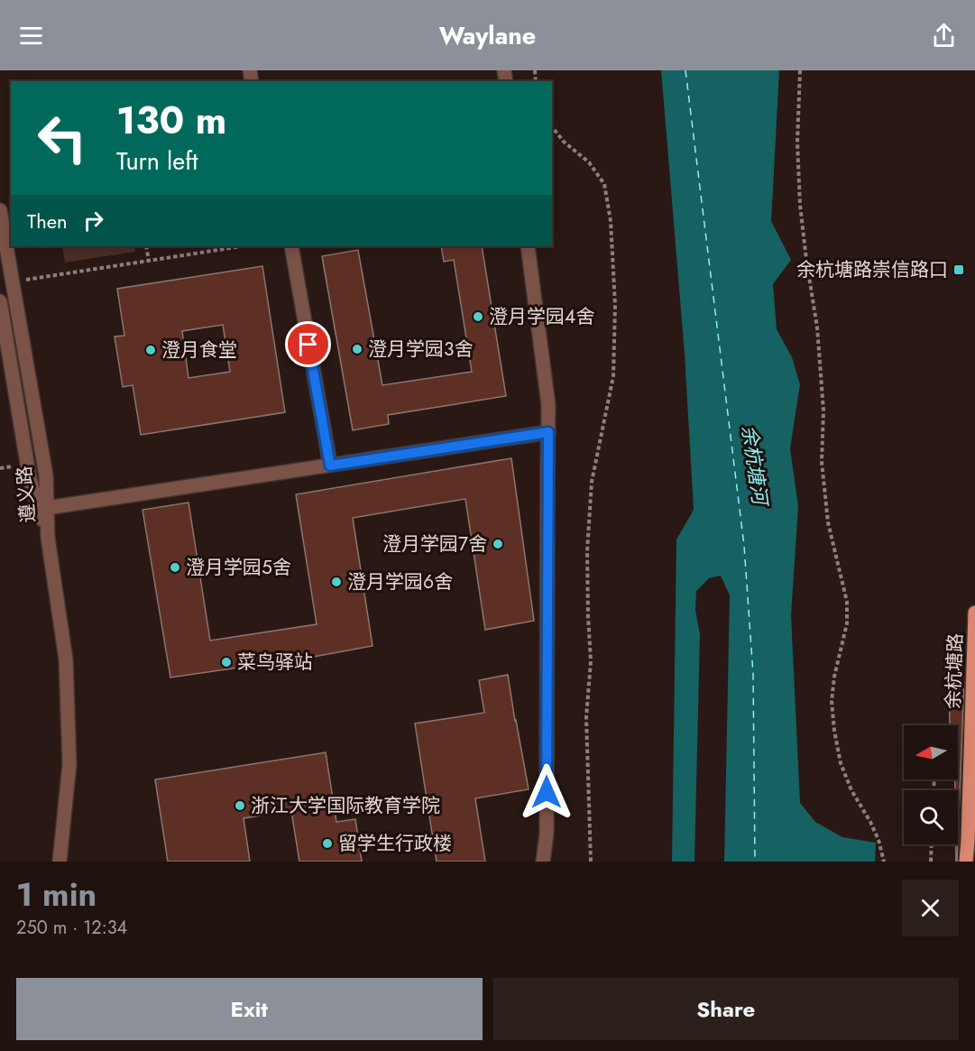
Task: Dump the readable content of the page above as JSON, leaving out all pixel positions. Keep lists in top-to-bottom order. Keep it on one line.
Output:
{"streets":{"main road":["余杭塘路"],"street":["遵义路"]},"water":["余杭塘河"],"places":{"transit":["余杭塘路崇信路口"],"other":["澄月学园4舍","澄月学园3舍","澄月食堂","澄月学园7舍","澄月学园5舍","澄月学园6舍","菜鸟驿站","浙江大学国际教育学院","留学生行政楼"]},"north":"left","page":{"header":"Waylane","turn":["130 m","Turn left"],"then":"Then","heading":["1 min","250 m · 12:34"],"buttons":["Exit","Share"]}}
